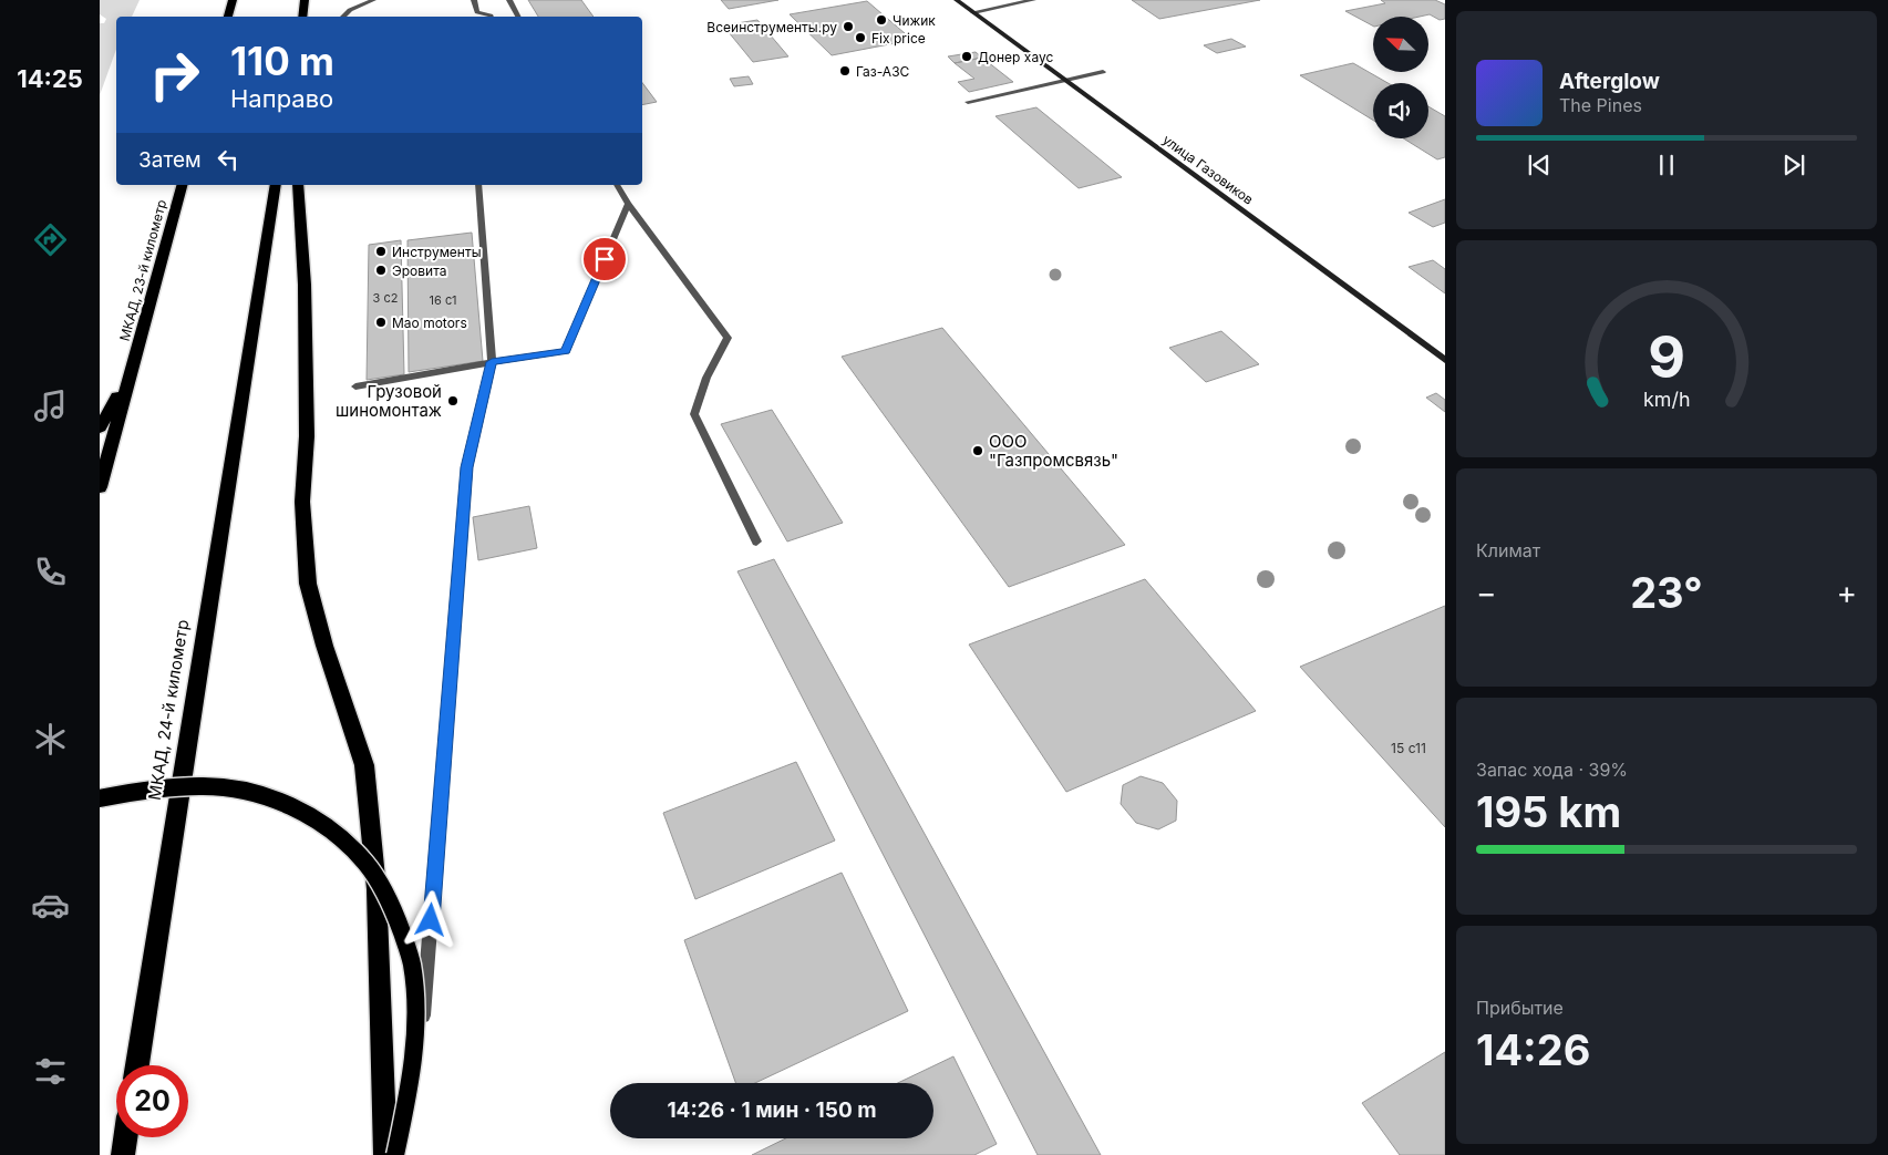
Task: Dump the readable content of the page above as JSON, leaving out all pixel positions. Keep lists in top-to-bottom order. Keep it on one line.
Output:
{"streets":{"highway":["МКАД, 23-й километр","МКАД, 24-й километр"],"street":["улица Газовиков"]},"places":["Чижик","Всеинструменты.ру","Fix price","Донер хаус","Газ-АЗС","Инструменты","Эровита","Mao motors","Грузовой шиномонтаж","ООО \"Газпромсвязь\""],"house_numbers":["3 с2","16 с1","15 с11"],"north":"top left","page":{"tabs":"14:25","turn":["110 m","Направо"],"song":["Afterglow","The Pines"],"then":"Затем","tile":["Климат",["Запас хода · 39%","195 km"],["Прибытие","14:26"]],"heat":["−","23°","+"],"limit":"20","trip":"14:26 · 1 мин · 150 m","gauge":["9","km/h"]}}
